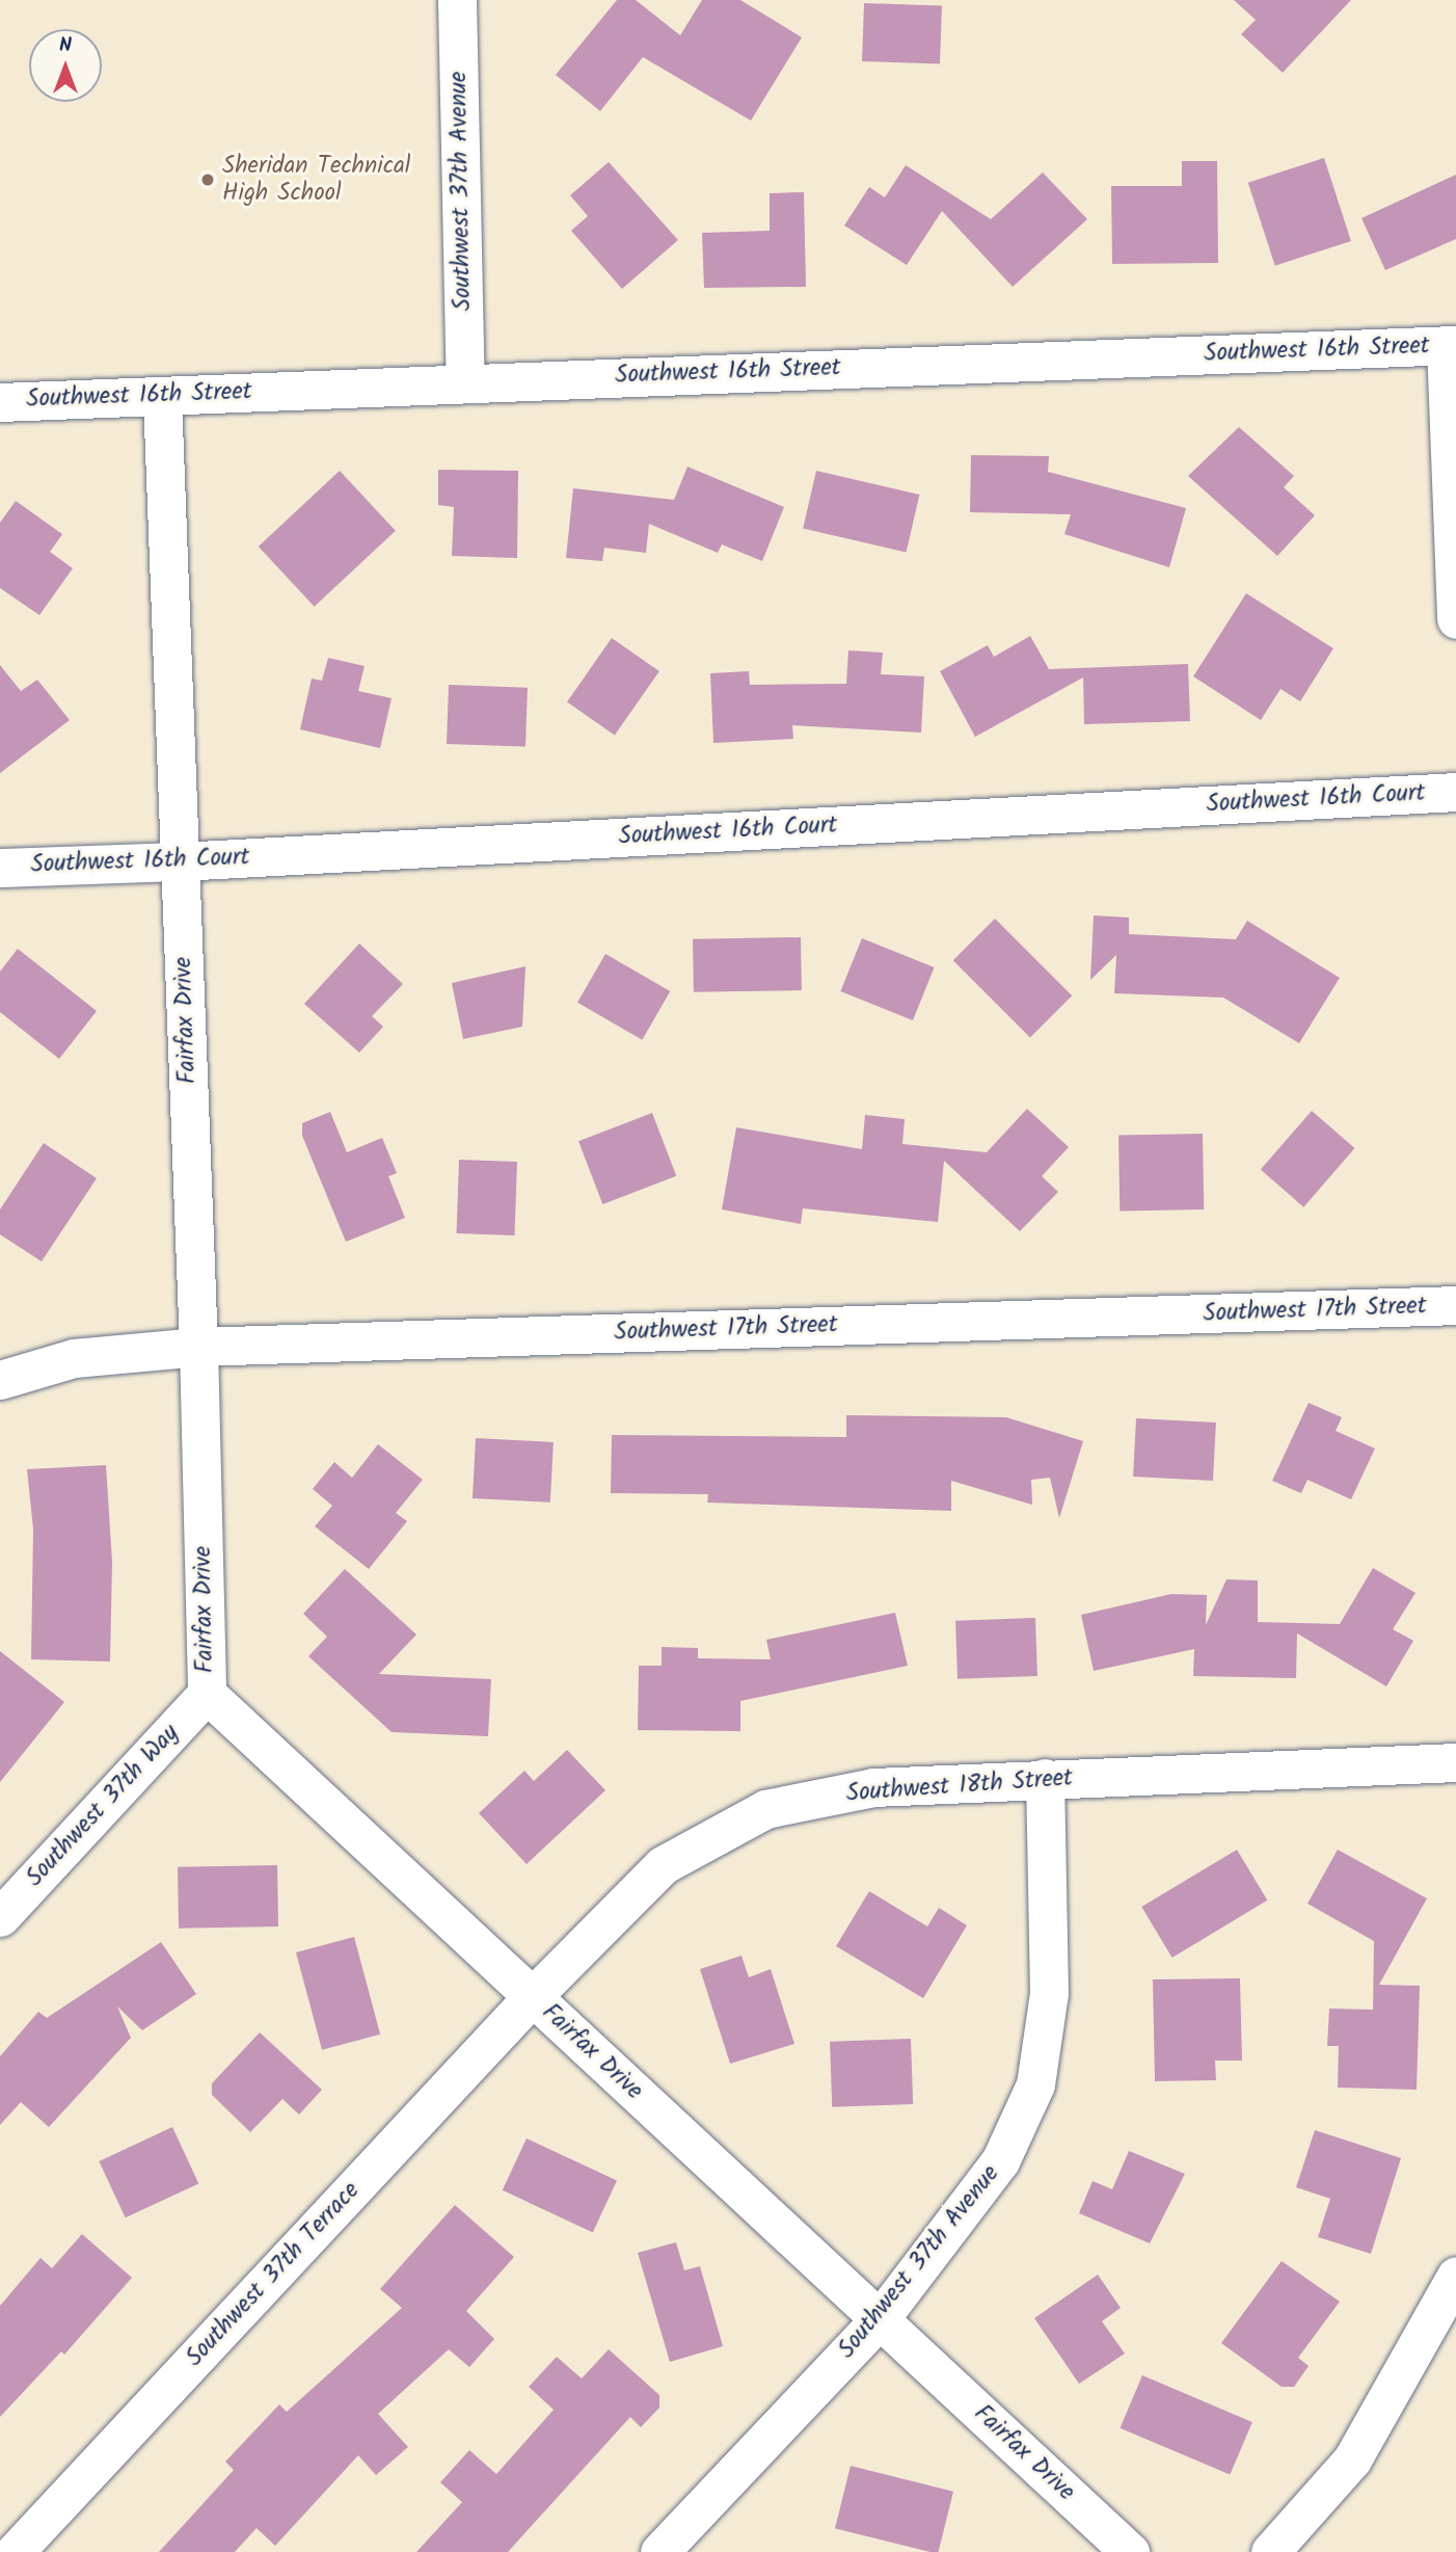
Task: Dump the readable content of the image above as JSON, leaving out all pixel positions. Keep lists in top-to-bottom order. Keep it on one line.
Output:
{"streets":{"street":["Southwest 37th Avenue","Southwest 16th Street","Southwest 16th Court","Fairfax Drive","Southwest 17th Street","Southwest 18th Street","Southwest 37th Way","Southwest 37th Terrace"]},"crossings":[["Southwest 37th Avenue","Southwest 16th Street"],["Southwest 37th Avenue","Fairfax Drive"],["Southwest 37th Avenue","Southwest 18th Street"],["Southwest 16th Street","Fairfax Drive"],["Southwest 16th Court","Fairfax Drive"],["Fairfax Drive","Southwest 17th Street"],["Fairfax Drive","Southwest 18th Street"],["Fairfax Drive","Southwest 37th Way"],["Fairfax Drive","Southwest 37th Terrace"],["Southwest 18th Street","Southwest 37th Terrace"]],"places":["Sheridan Technical High School"],"north":"top"}
